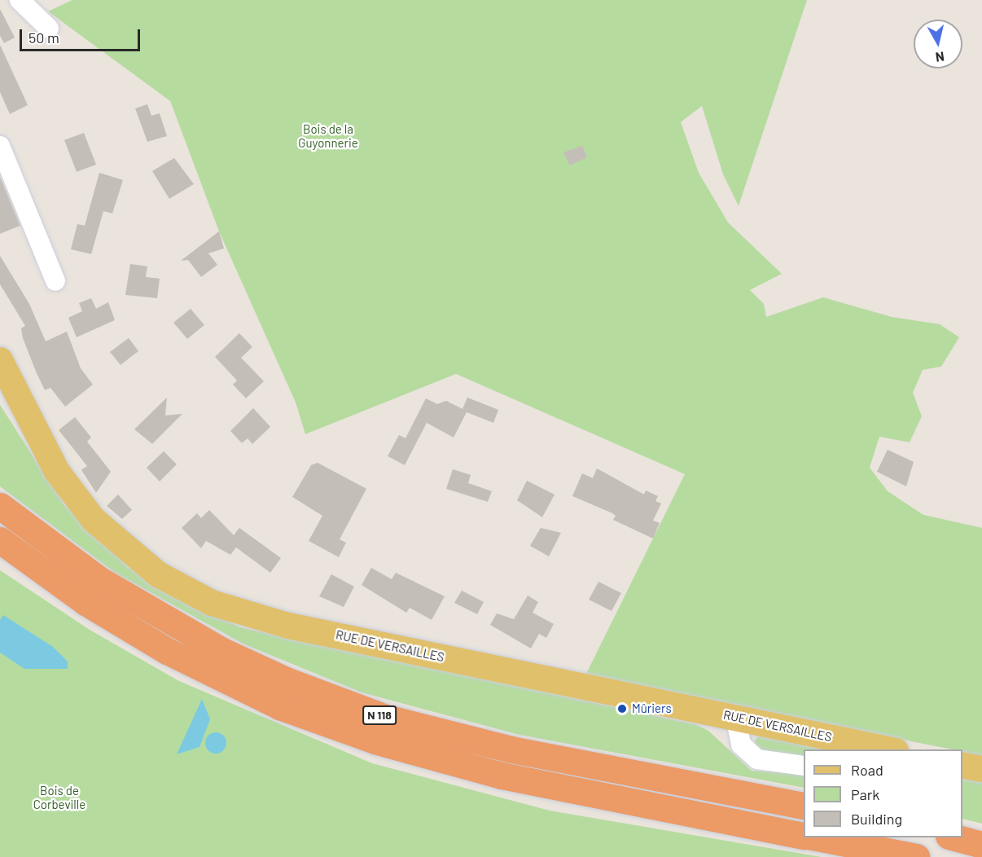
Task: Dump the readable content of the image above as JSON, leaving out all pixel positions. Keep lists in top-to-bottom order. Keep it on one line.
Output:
{"streets":{"highway":["N 118"],"main road":["RUE DE VERSAILLES"]},"parks":["Bois de la Guyonnerie","Bois de Corbeville"],"places":["Mûriers"],"legend":["Road","Park","Building"],"scale_bar":"50 m","north":"bottom"}
